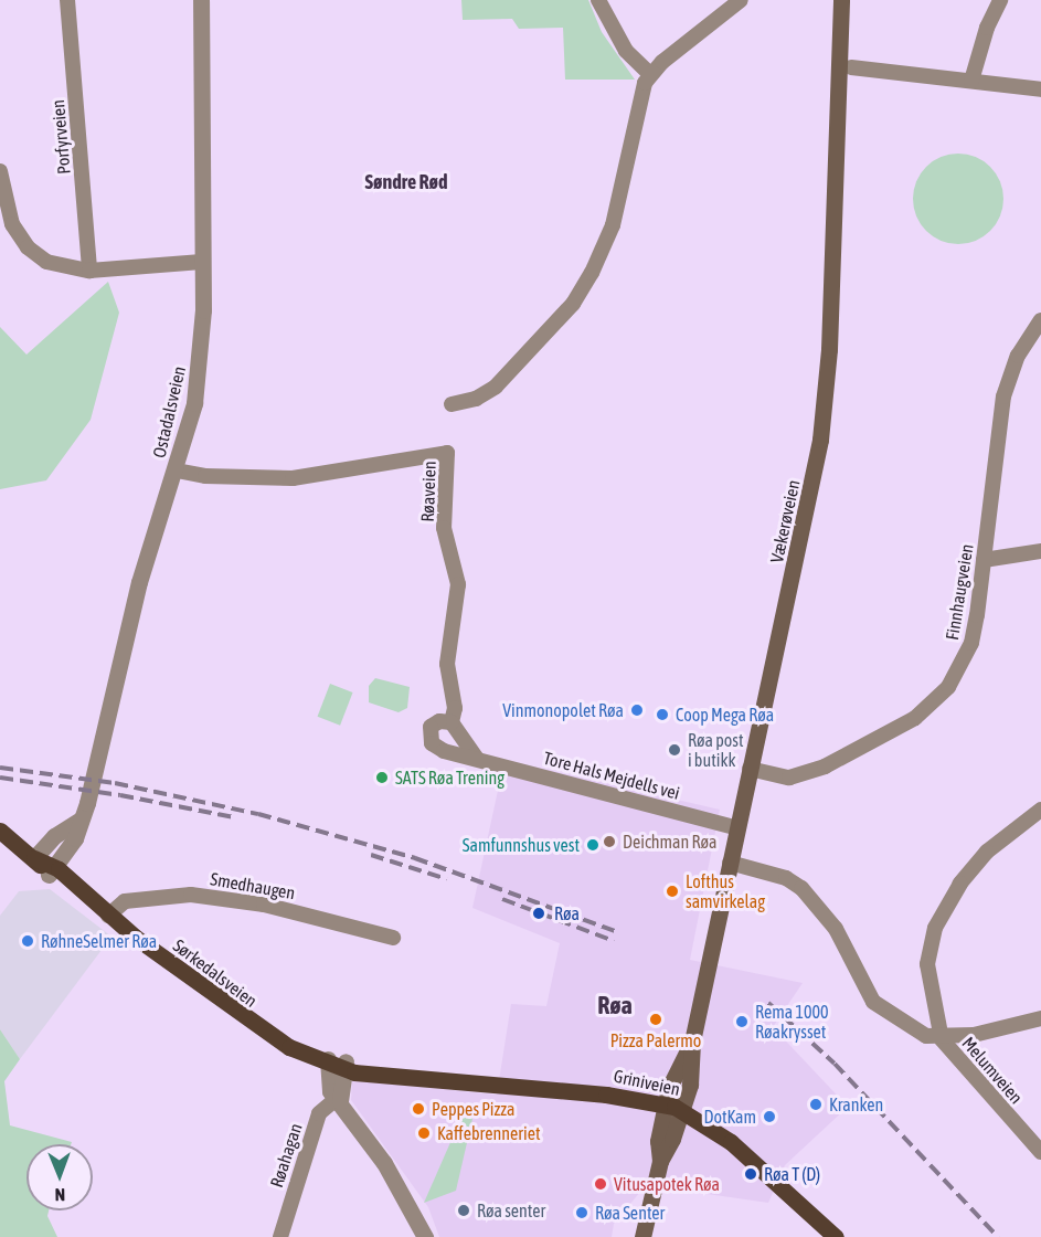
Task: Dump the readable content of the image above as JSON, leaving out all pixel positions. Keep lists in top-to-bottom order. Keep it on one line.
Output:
{"streets":{"main road":["Vækerøveien","Sørkedalsveien","Griniveien"],"street":["Porfyrveien","Ostadalsveien","Røaveien","Finnhaugveien","Tore Hals Mejdells vei","Smedhaugen","Melumveien","Røahagan"]},"crossings":[["Ostadalsveien","Røaveien"],["Ostadalsveien","Sørkedalsveien"],["Røaveien","Tore Hals Mejdells vei"],["Vækerøveien","Finnhaugveien"],["Vækerøveien","Tore Hals Mejdells vei"],["Vækerøveien","Griniveien"],["Smedhaugen","Sørkedalsveien"],["Sørkedalsveien","Griniveien"]],"districts":["Søndre Rød","Røa"],"places":["Vinmonopolet Røa","Coop Mega Røa","Røa post i butikk","SATS Røa Trening","Deichman Røa","Samfunnshus vest","Lofthus samvirkelag","Røa","RøhneSelmer Røa","Pizza Palermo","Rema 1000 Røakrysset","Kranken","Peppes Pizza","DotKam","Kaffebrenneriet","Røa T (D)","Vitusapotek Røa","Røa senter","Røa Senter"],"north":"bottom"}
